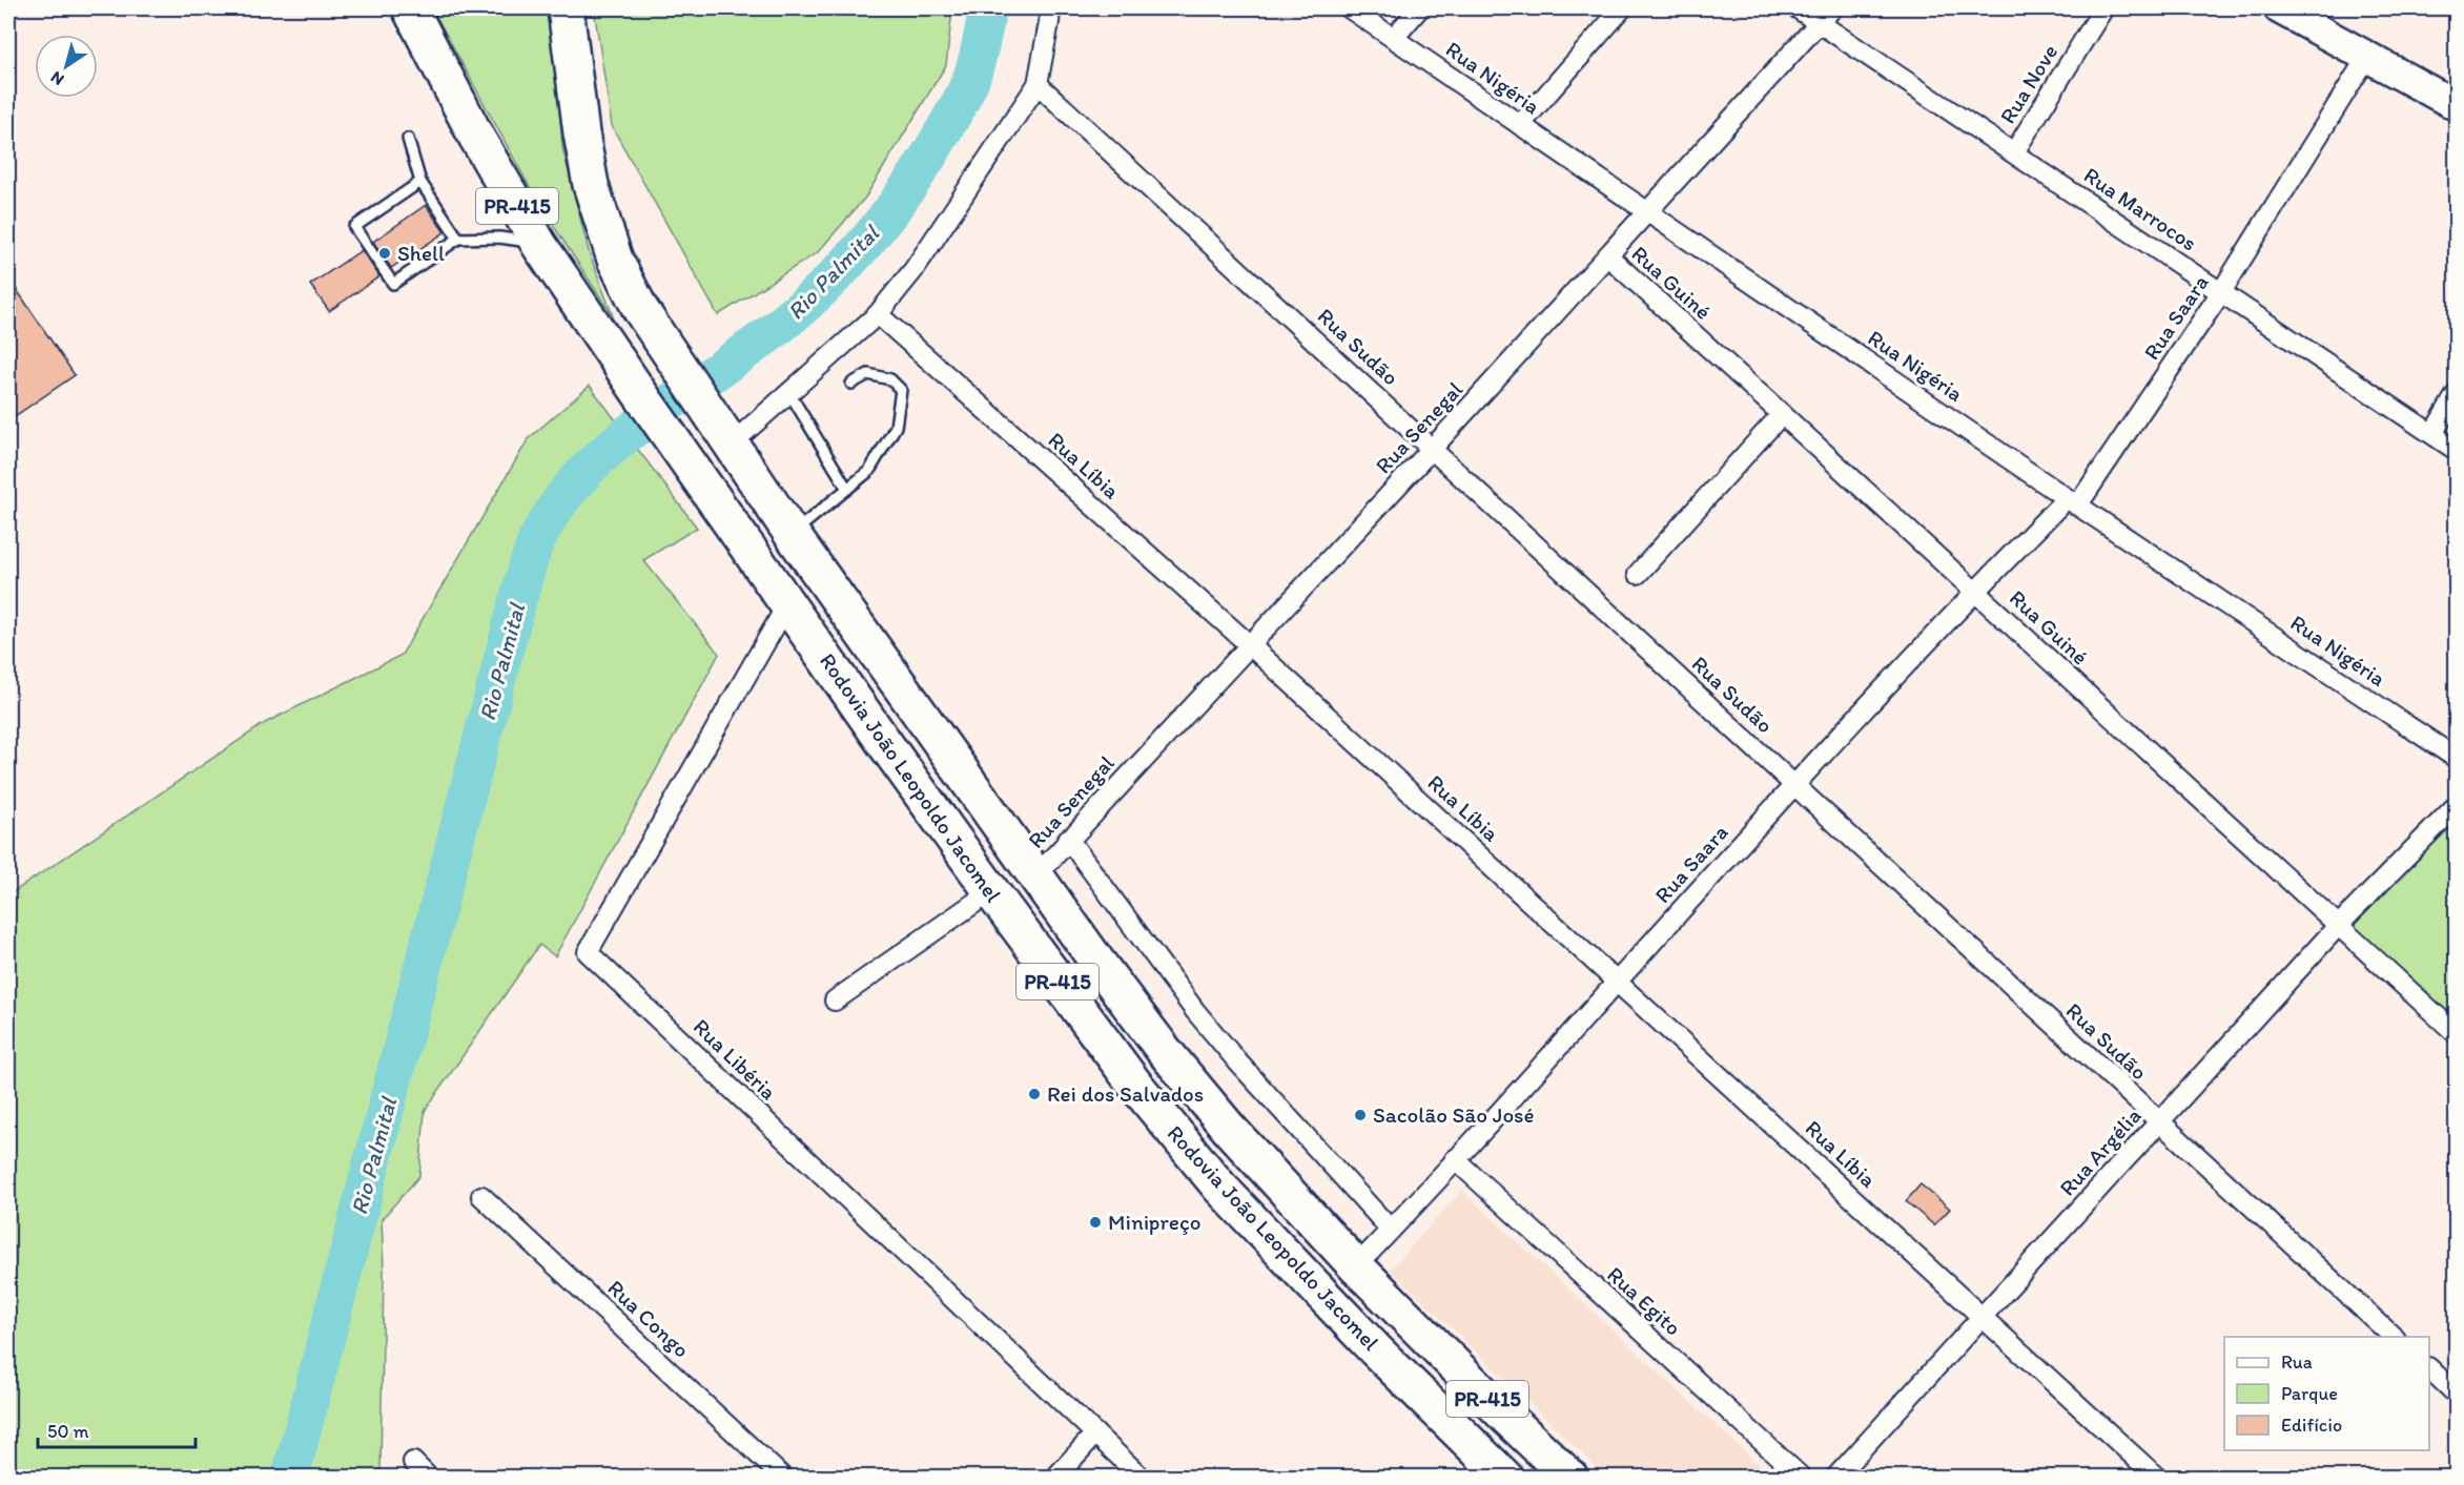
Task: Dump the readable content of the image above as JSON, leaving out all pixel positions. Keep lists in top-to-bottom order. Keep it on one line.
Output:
{"streets":{"highway":["PR-415","Rodovia João Leopoldo Jacomel"],"street":["Rua Nigéria","Rua Nove","Rua Marrocos","Rua Guiné","Rua Saara","Rua Sudão","Rua Senegal","Rua Líbia","Rua Libéria","Rua Argélia","Rua Egito","Rua Congo"]},"crossings":[["Rua Nigéria","Rua Saara"],["Rua Nigéria","Rua Senegal"],["Rua Nove","Rua Marrocos"],["Rua Marrocos","Rua Saara"],["Rua Marrocos","Rua Senegal"],["Rua Guiné","Rua Saara"],["Rua Guiné","Rua Senegal"],["Rua Guiné","Rua Argélia"],["Rua Saara","Rua Sudão"],["Rua Saara","Rua Líbia"],["Rua Saara","Rodovia João Leopoldo Jacomel"],["Rua Saara","Rua Egito"],["Rua Sudão","Rua Senegal"],["Rua Sudão","Rua Argélia"],["Rua Senegal","Rua Líbia"],["Rua Senegal","Rodovia João Leopoldo Jacomel"],["Rua Líbia","Rua Argélia"],["Rodovia João Leopoldo Jacomel","Rua Libéria"]],"water":["Rio Palmital"],"places":["Shell","Rei dos Salvados","Sacolão São José","Minipreço"],"legend":["Rua","Parque","Edifício"],"scale_bar":"50 m","north":"bottom left"}
